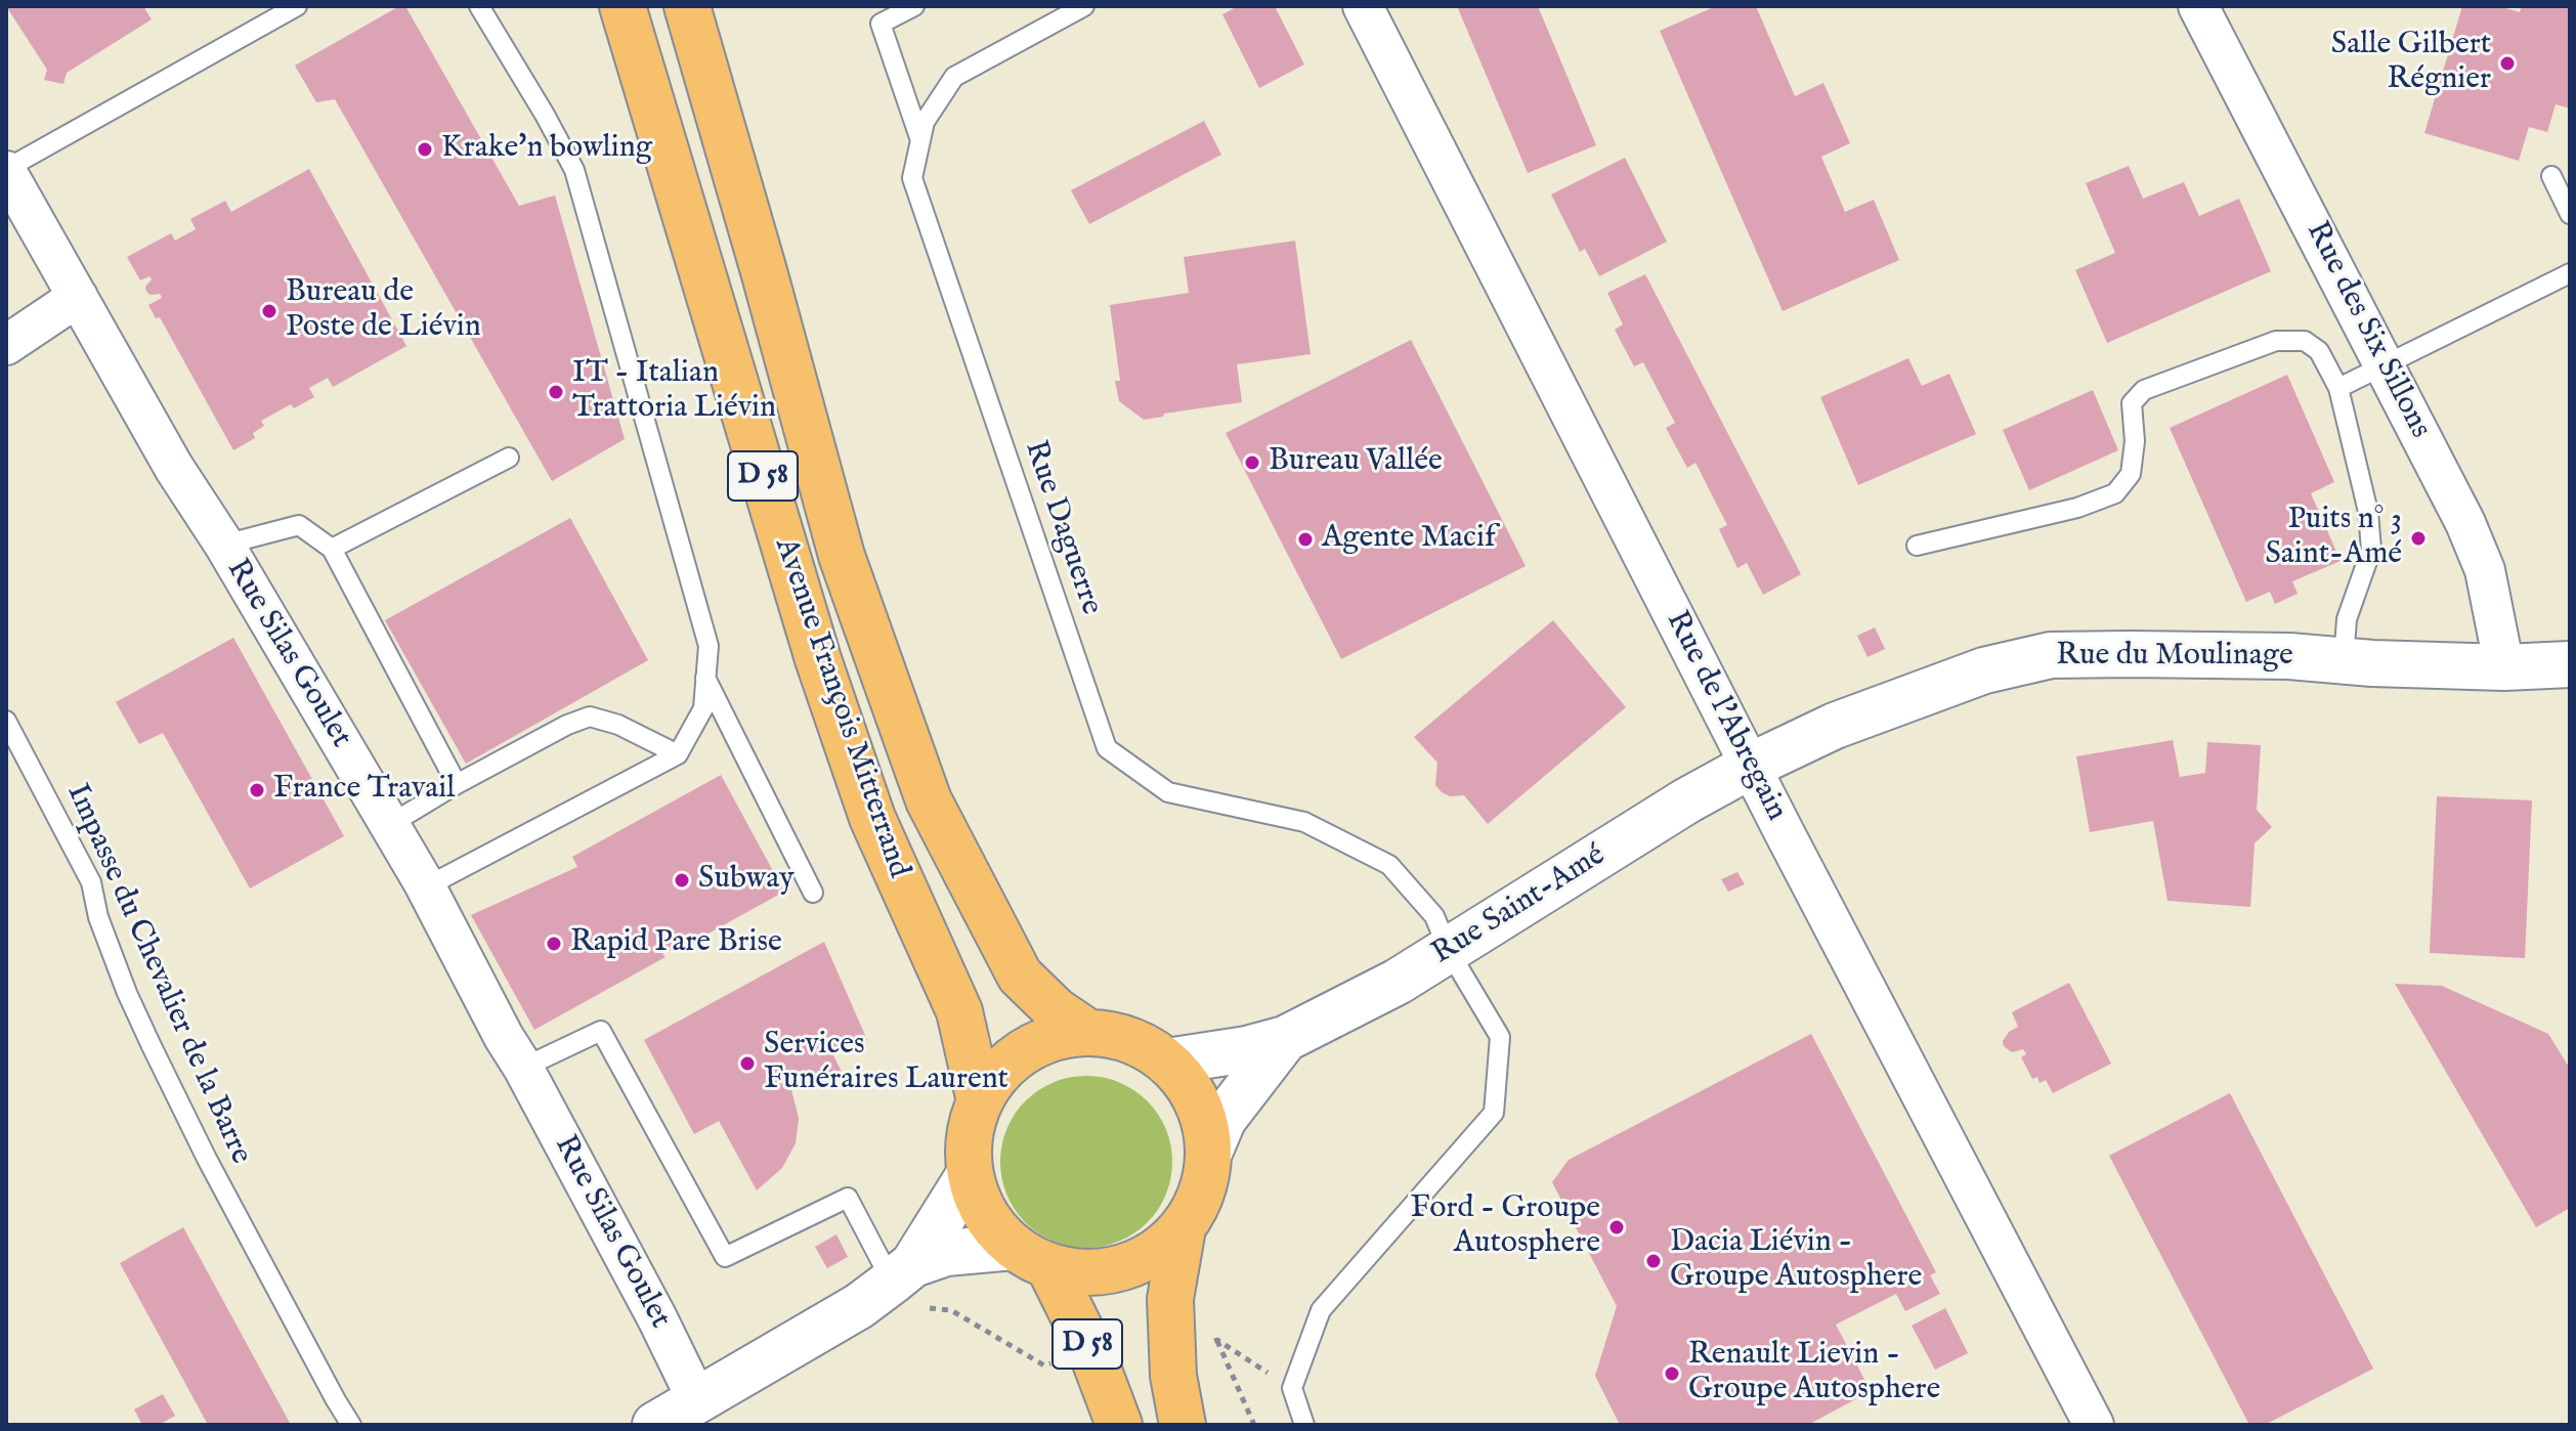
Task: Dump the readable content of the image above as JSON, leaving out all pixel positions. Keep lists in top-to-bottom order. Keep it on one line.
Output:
{"streets":{"main road":["D 58","Avenue François Mitterrand"],"street":["Rue des Six Sillons","Rue Silas Goulet","Rue du Moulinage","Rue de l'Abregain","Rue Saint-Amé"],"lane":["Rue Daguerre","Impasse du Chevalier de la Barre"]},"crossings":[["Rue des Six Sillons","Rue du Moulinage"],["D 58","Avenue François Mitterrand"],["Rue Daguerre","Rue Saint-Amé"],["Rue du Moulinage","Rue de l'Abregain"],["Rue du Moulinage","Rue Saint-Amé"],["Rue de l'Abregain","Rue Saint-Amé"]],"places":["Salle Gilbert Régnier","Krake'n bowling","Bureau de Poste de Liévin","IT - Italian Trattoria Liévin","Bureau Vallée","Puits n° 3 Saint-Amé","Agente Macif","France Travail","Subway","Rapid Pare Brise","Services Funéraires Laurent","Ford - Groupe Autosphere","Dacia Liévin - Groupe Autosphere","Renault Lievin - Groupe Autosphere"]}
